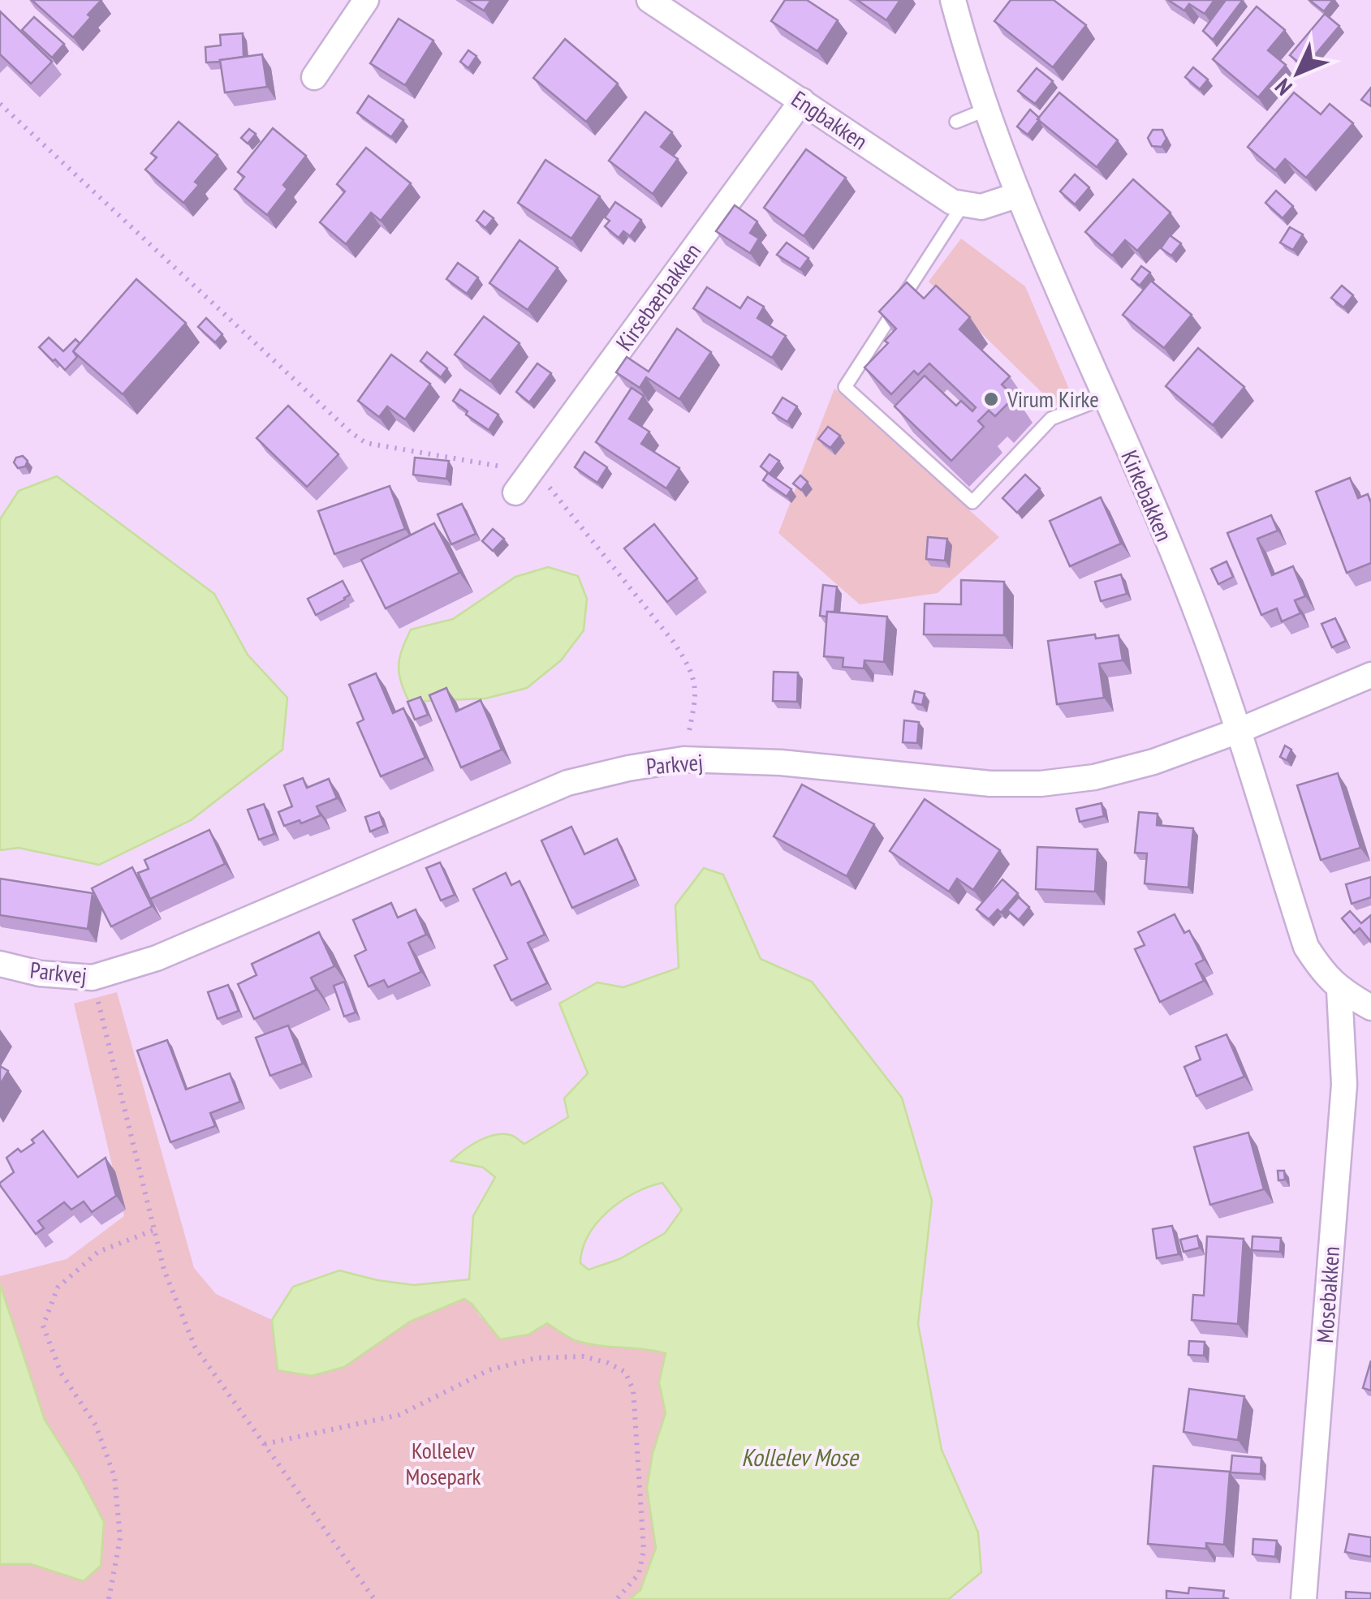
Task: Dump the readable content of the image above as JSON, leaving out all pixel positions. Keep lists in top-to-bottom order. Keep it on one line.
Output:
{"streets":{"street":["Engbakken","Kirsebærbakken","Kirkebakken","Parkvej","Mosebakken"]},"crossings":[["Engbakken","Kirsebærbakken"],["Kirkebakken","Parkvej"],["Kirkebakken","Mosebakken"]],"water":["Kollelev Mose"],"parks":["Kollelev Mosepark"],"places":["Virum Kirke"],"north":"bottom left"}
